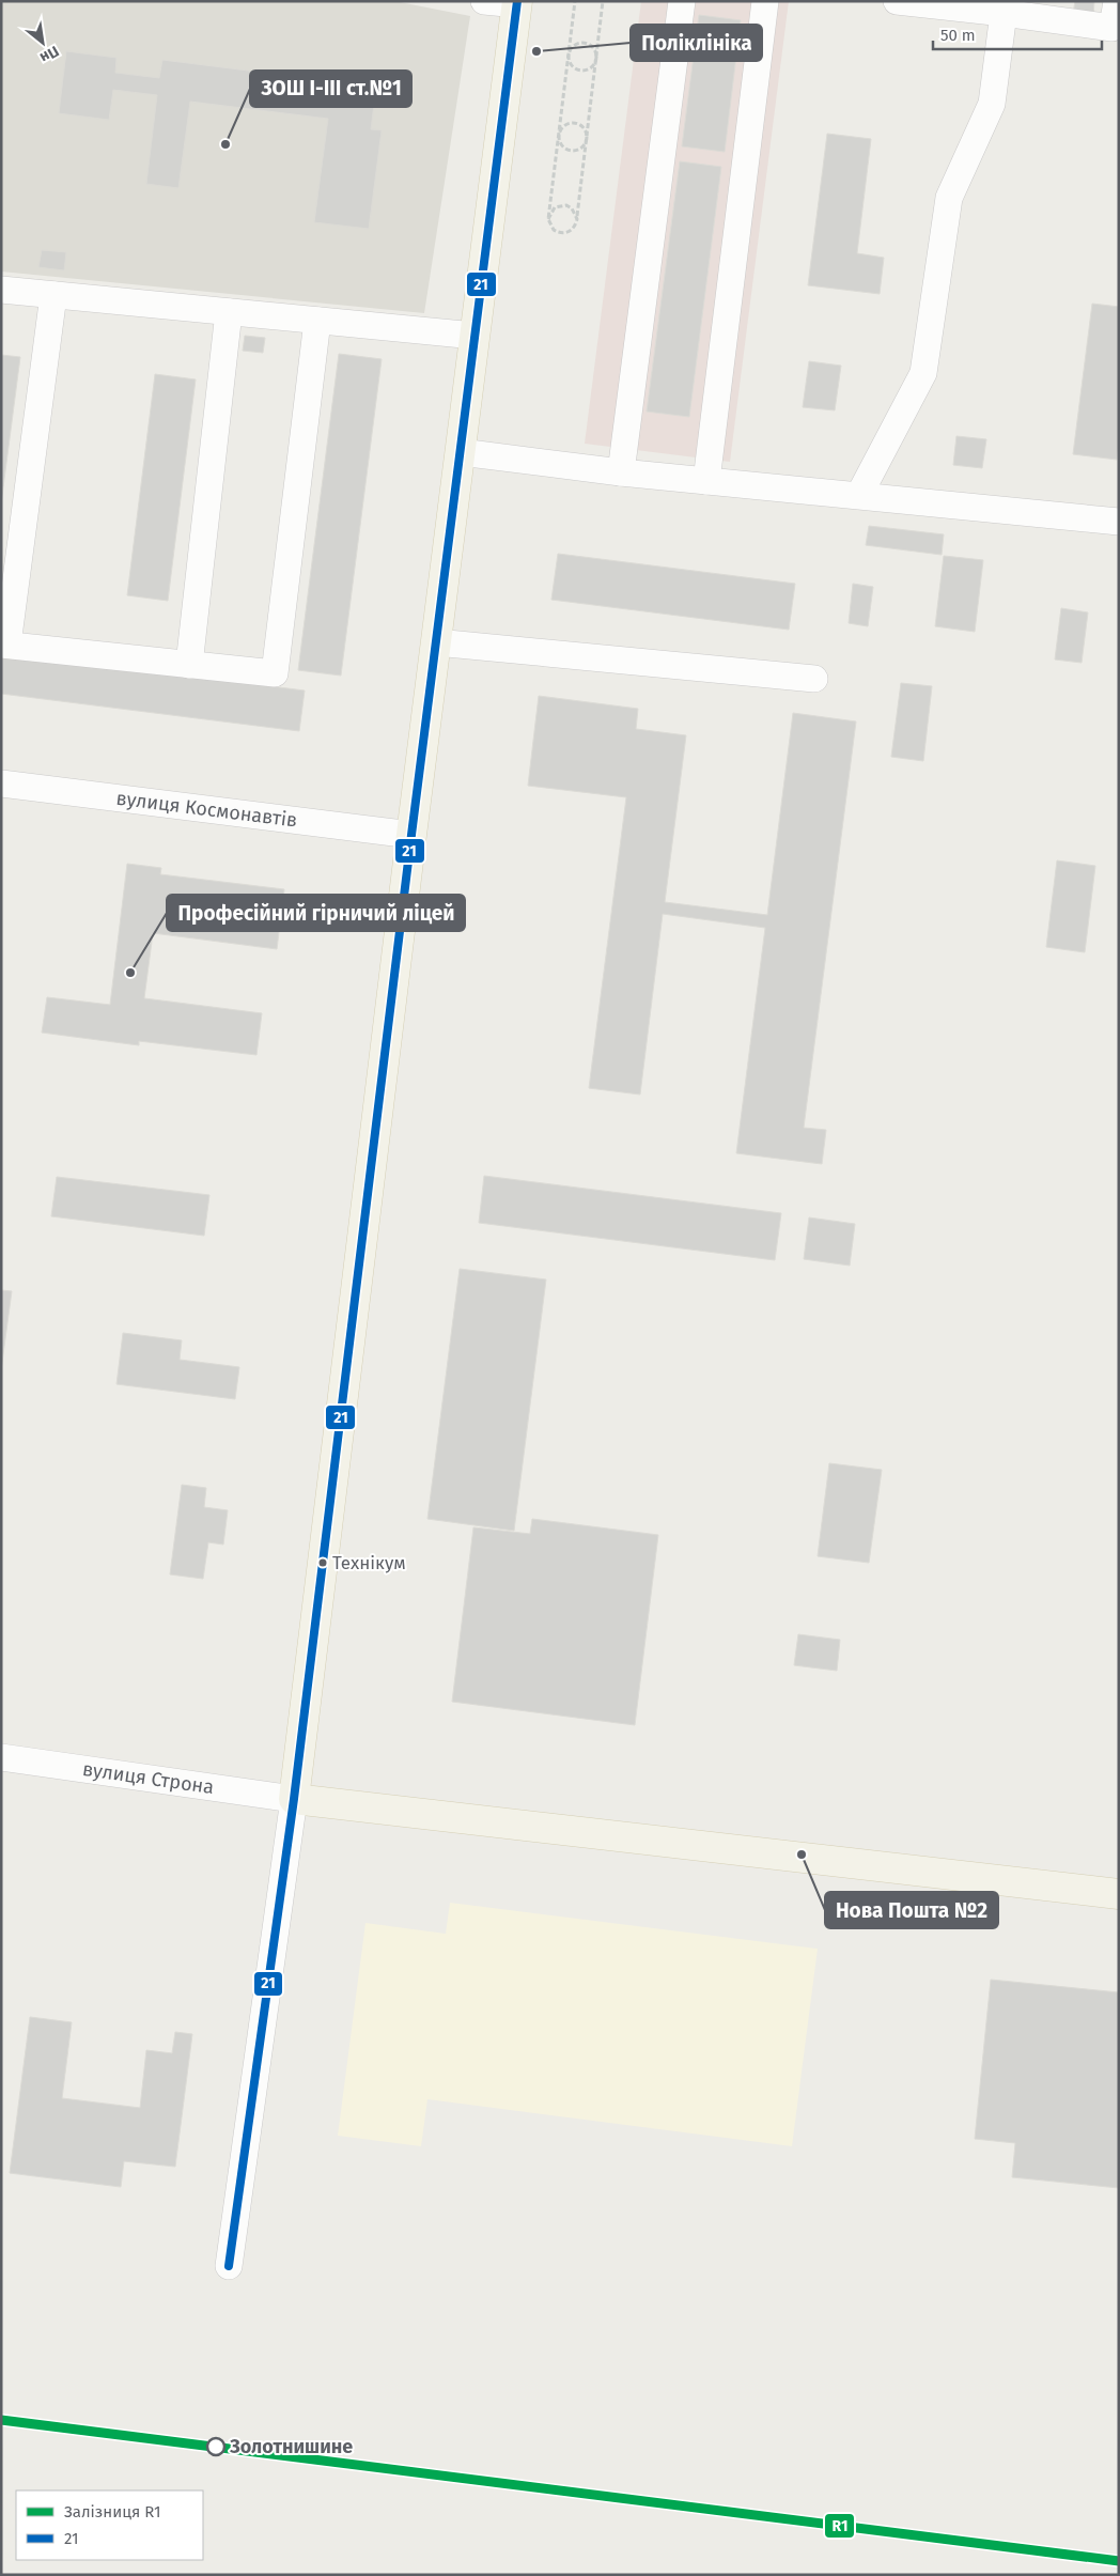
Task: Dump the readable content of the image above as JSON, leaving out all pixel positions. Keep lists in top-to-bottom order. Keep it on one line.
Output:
{"streets":{"street":["вулиця Космонавтів","вулиця Строна"]},"places":["Поліклініка","ЗОШ I-III ст.№1","Професійний гірничий ліцей","Технікум","Нова Пошта №2","Золотнишине"],"lines":["transit line 21","rail line R1"],"legend":["Залізниця R1","21"],"scale_bar":"50 m","north":"bottom right"}
